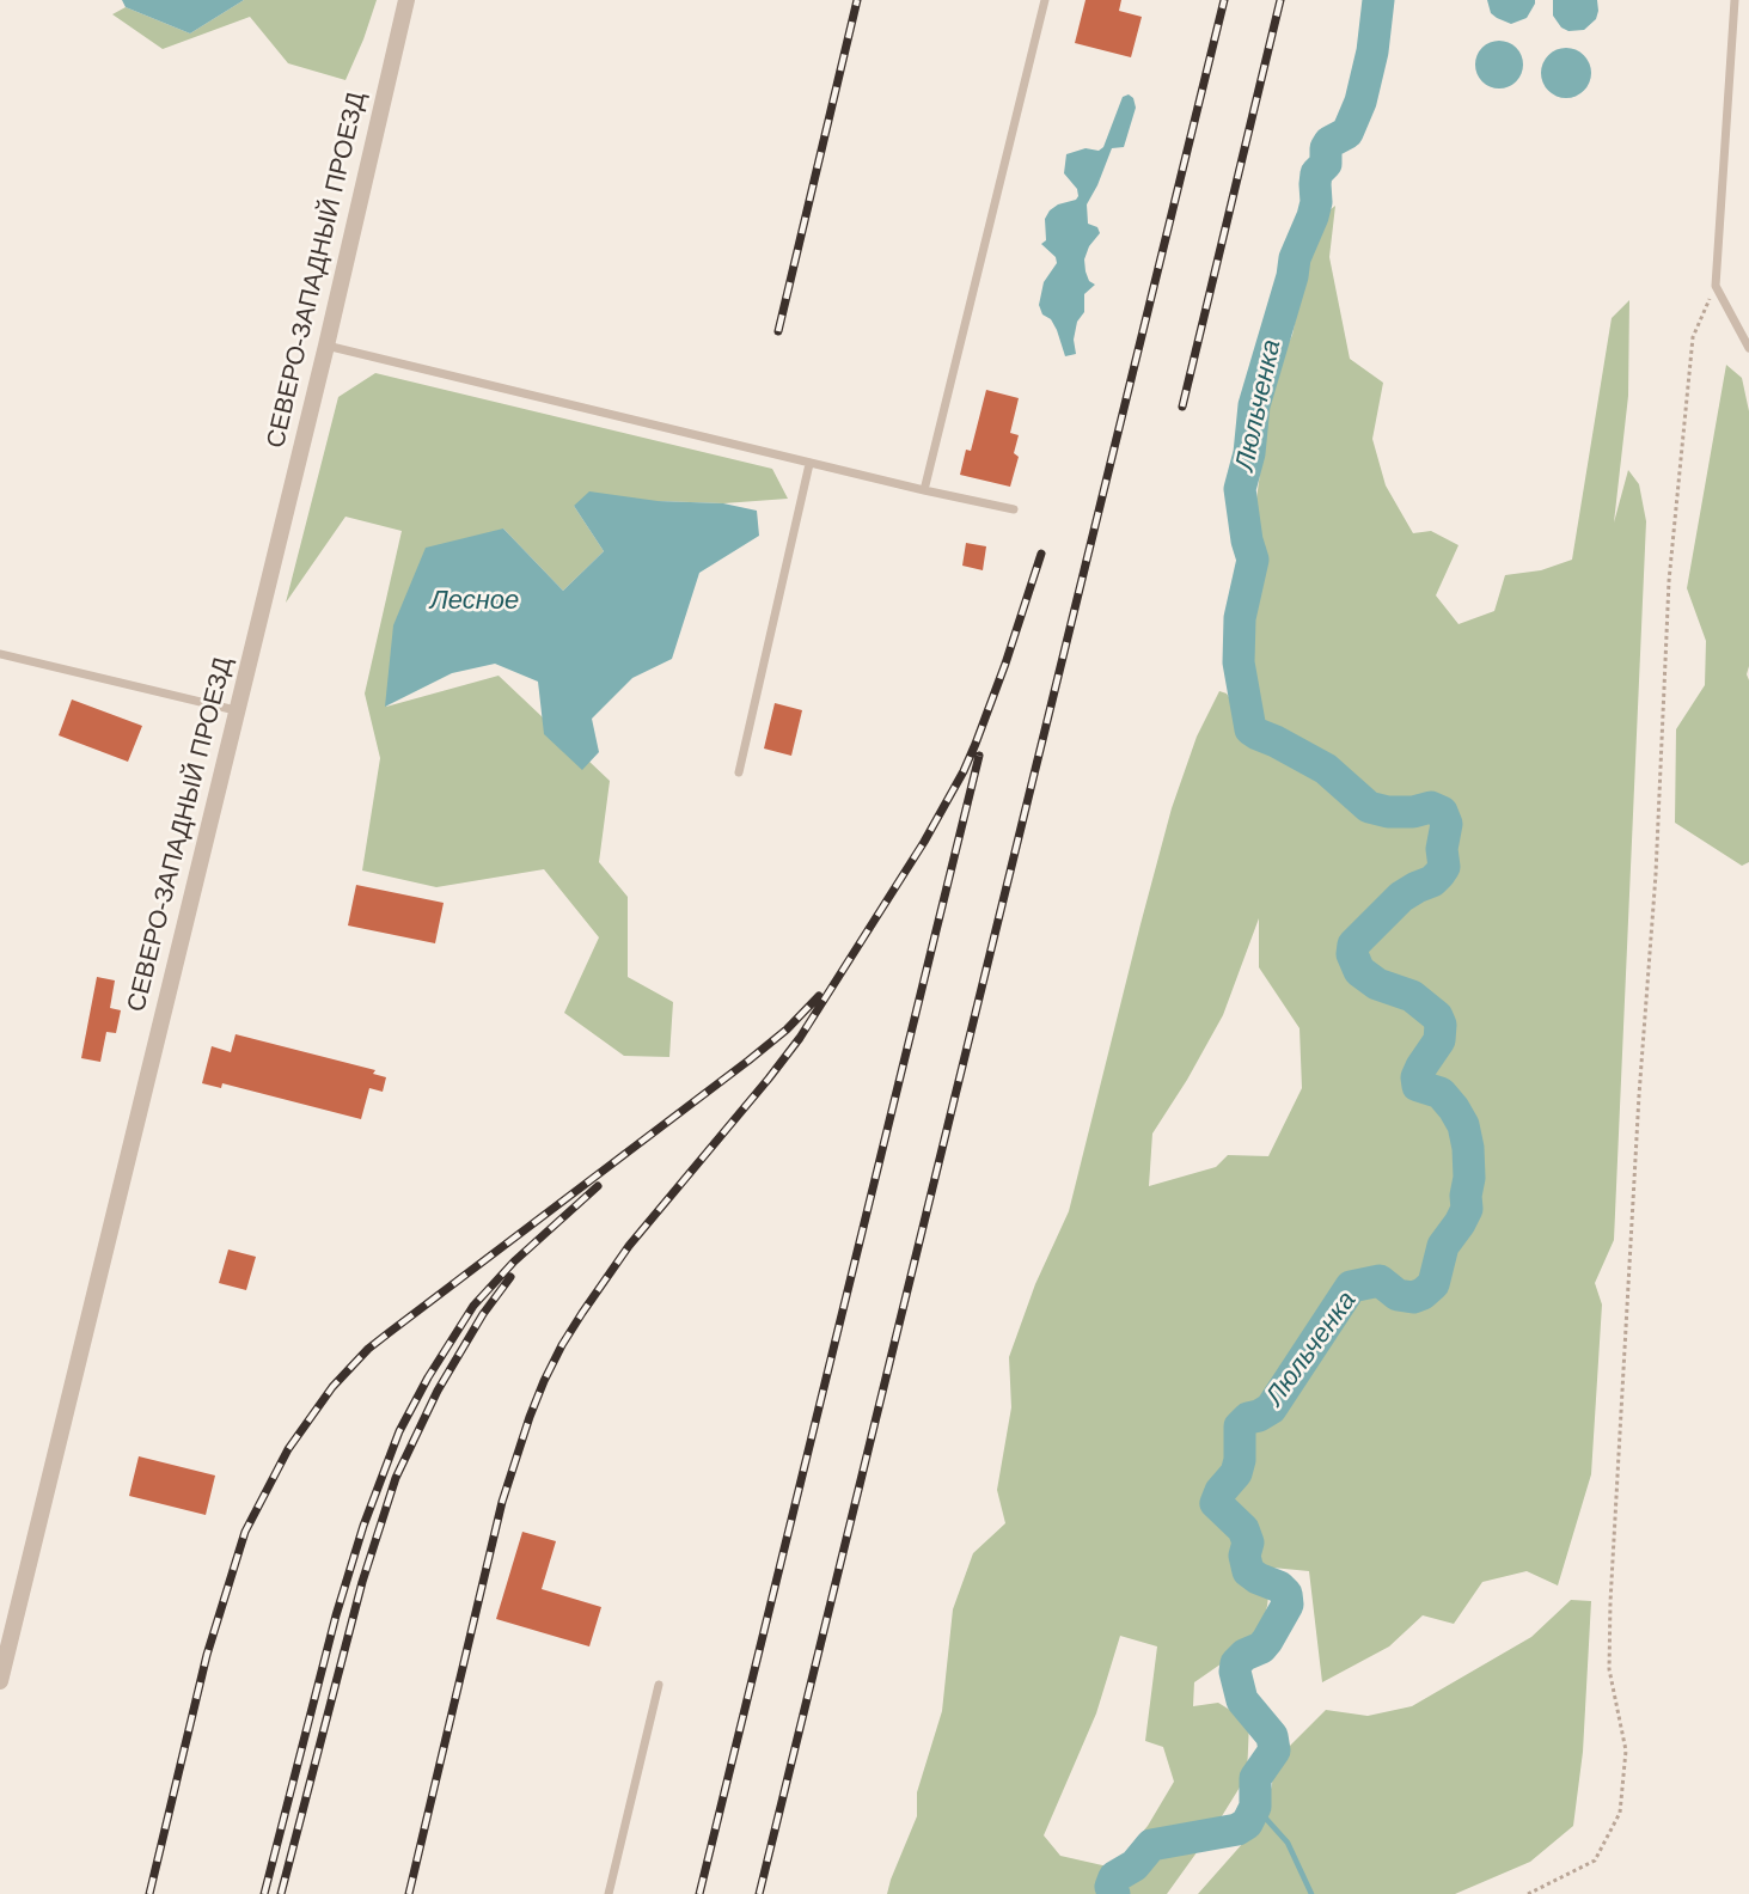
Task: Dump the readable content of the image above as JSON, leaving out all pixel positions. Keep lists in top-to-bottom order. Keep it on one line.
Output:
{"streets":{"street":["СЕВЕРО-ЗАПАДНЫЙ ПРОЕЗД"]},"water":["Люльченка","Лесное"]}
